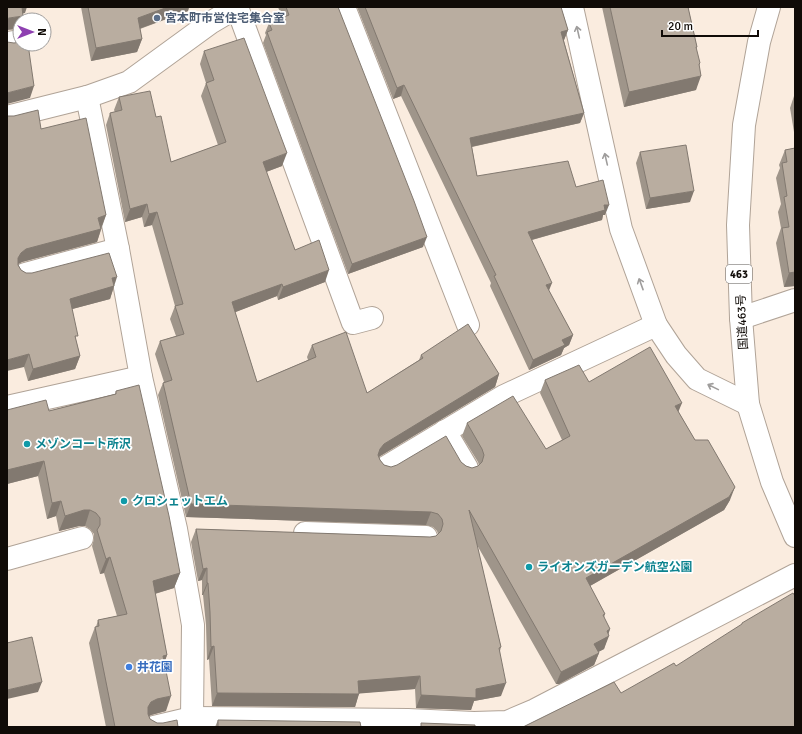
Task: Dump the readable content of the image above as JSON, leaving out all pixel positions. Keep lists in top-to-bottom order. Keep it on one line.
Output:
{"streets":{"main road":["463","国道463号"]},"places":["宮本町市営住宅集合室","メゾンコート所沢","クロシェットエム","ライオンズガーデン航空公園","井花園"],"scale_bar":"20 m","north":"right"}
